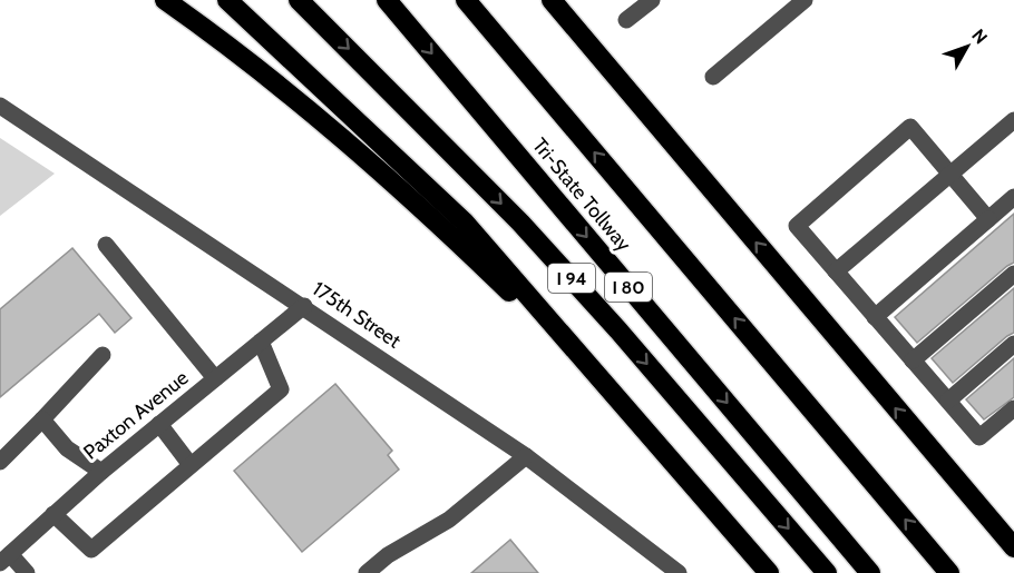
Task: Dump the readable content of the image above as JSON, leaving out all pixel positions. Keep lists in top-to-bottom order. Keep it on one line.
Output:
{"streets":{"highway":["Tri-State Tollway","I 94","I 80"],"street":["175th Street","Paxton Avenue"]},"crossings":[["175th Street","Paxton Avenue"]],"north":"top right"}
